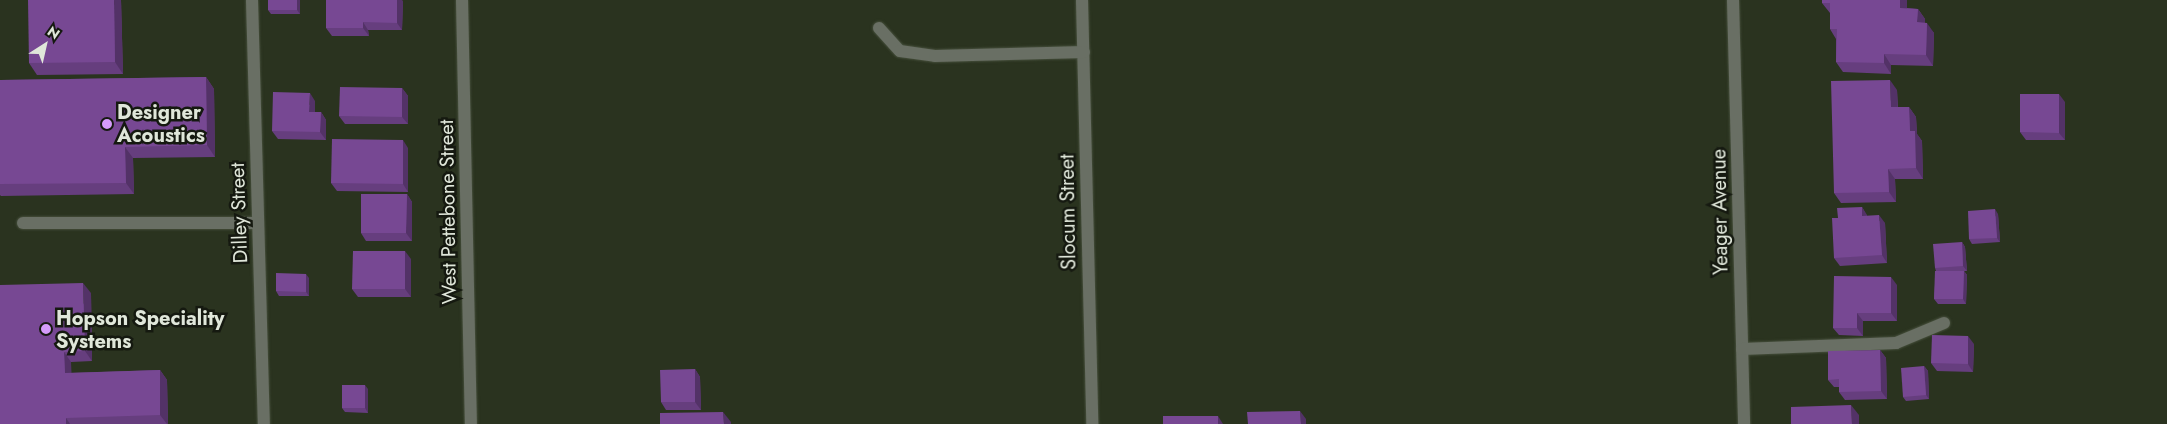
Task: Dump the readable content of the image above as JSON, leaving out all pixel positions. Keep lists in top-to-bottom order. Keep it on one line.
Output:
{"streets":{"street":["West Pettebone Street","Slocum Street","Yeager Avenue","Dilley Street"]},"places":["Designer Acoustics","Hopson Speciality Systems"],"north":"top right"}
